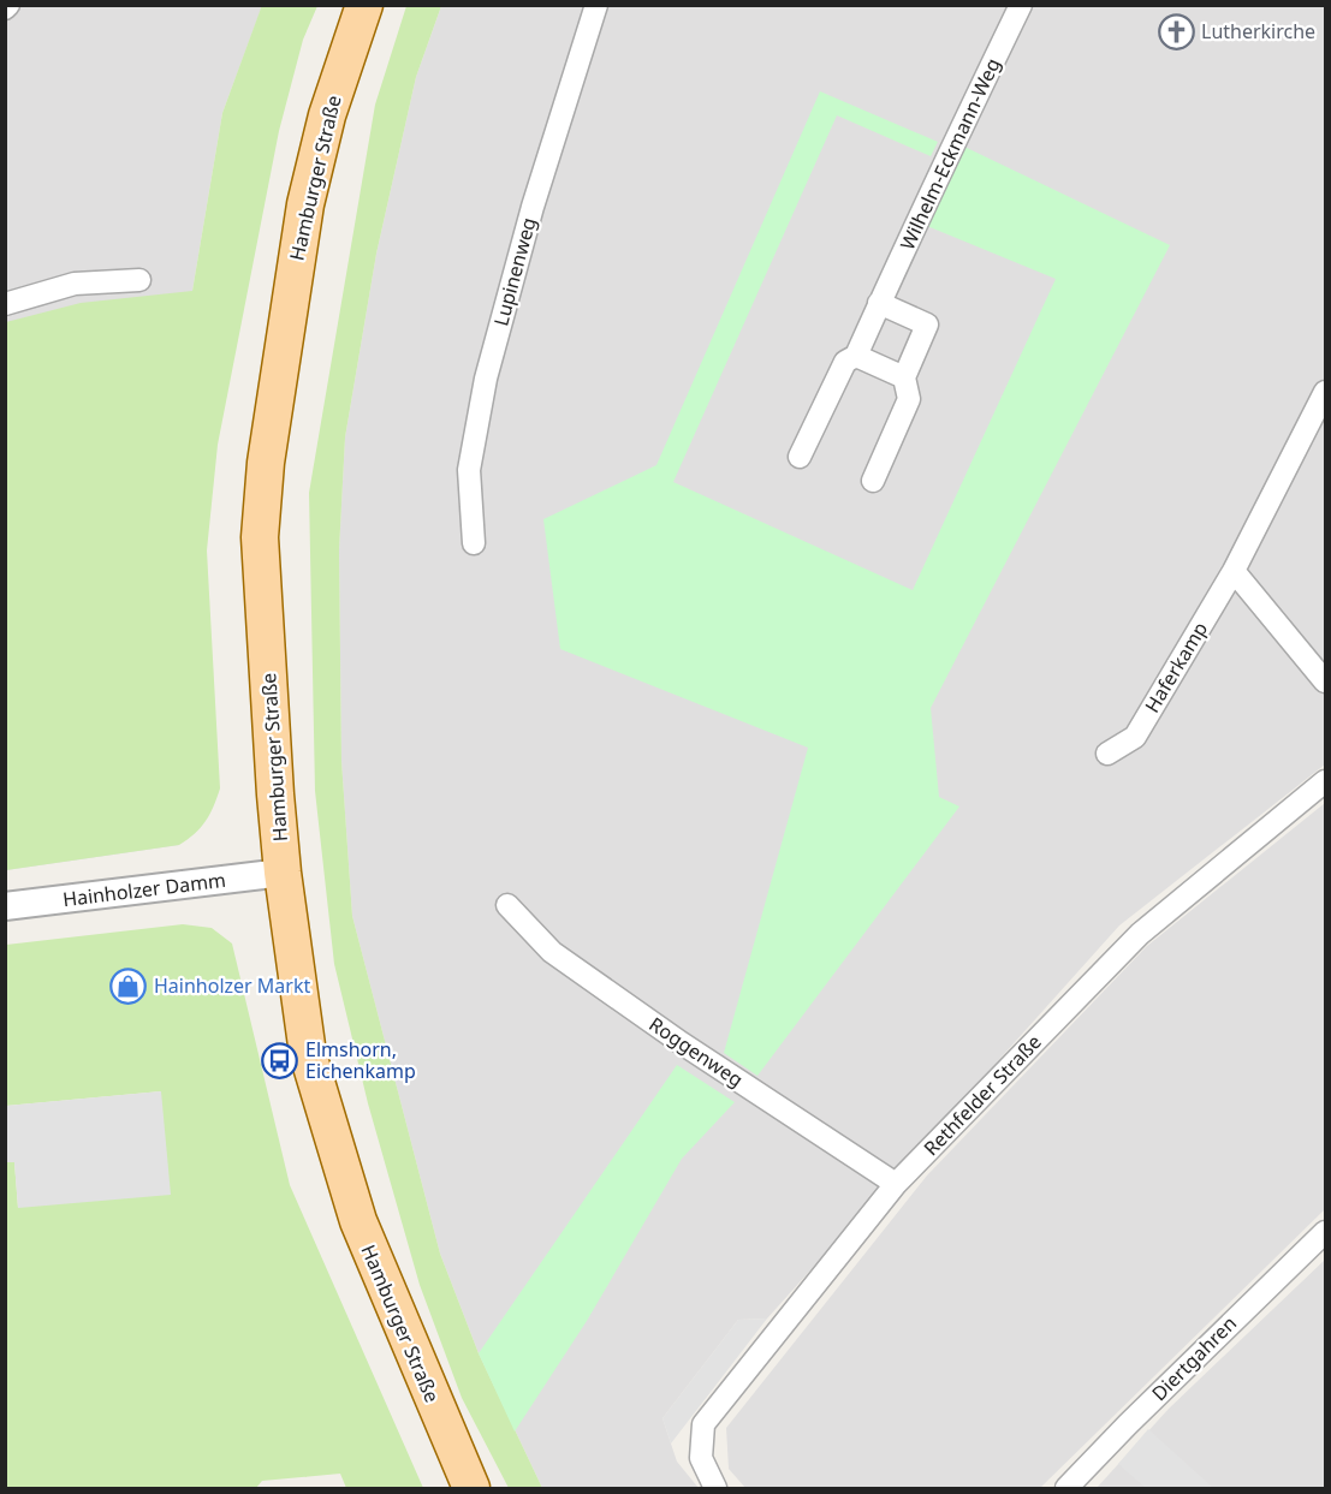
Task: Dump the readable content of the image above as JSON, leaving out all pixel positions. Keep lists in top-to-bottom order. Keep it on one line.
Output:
{"streets":{"main road":["Hamburger Straße"],"street":["Wilhelm-Eckmann-Weg","Lupinenweg","Haferkamp","Hainholzer Damm","Roggenweg","Rethfelder Straße","Diertgahren"]},"crossings":[["Hamburger Straße","Hainholzer Damm"],["Roggenweg","Rethfelder Straße"]],"places":{"church":["Lutherkirche"],"shop":["Hainholzer Markt"],"bus stop":["Elmshorn, Eichenkamp"]}}
